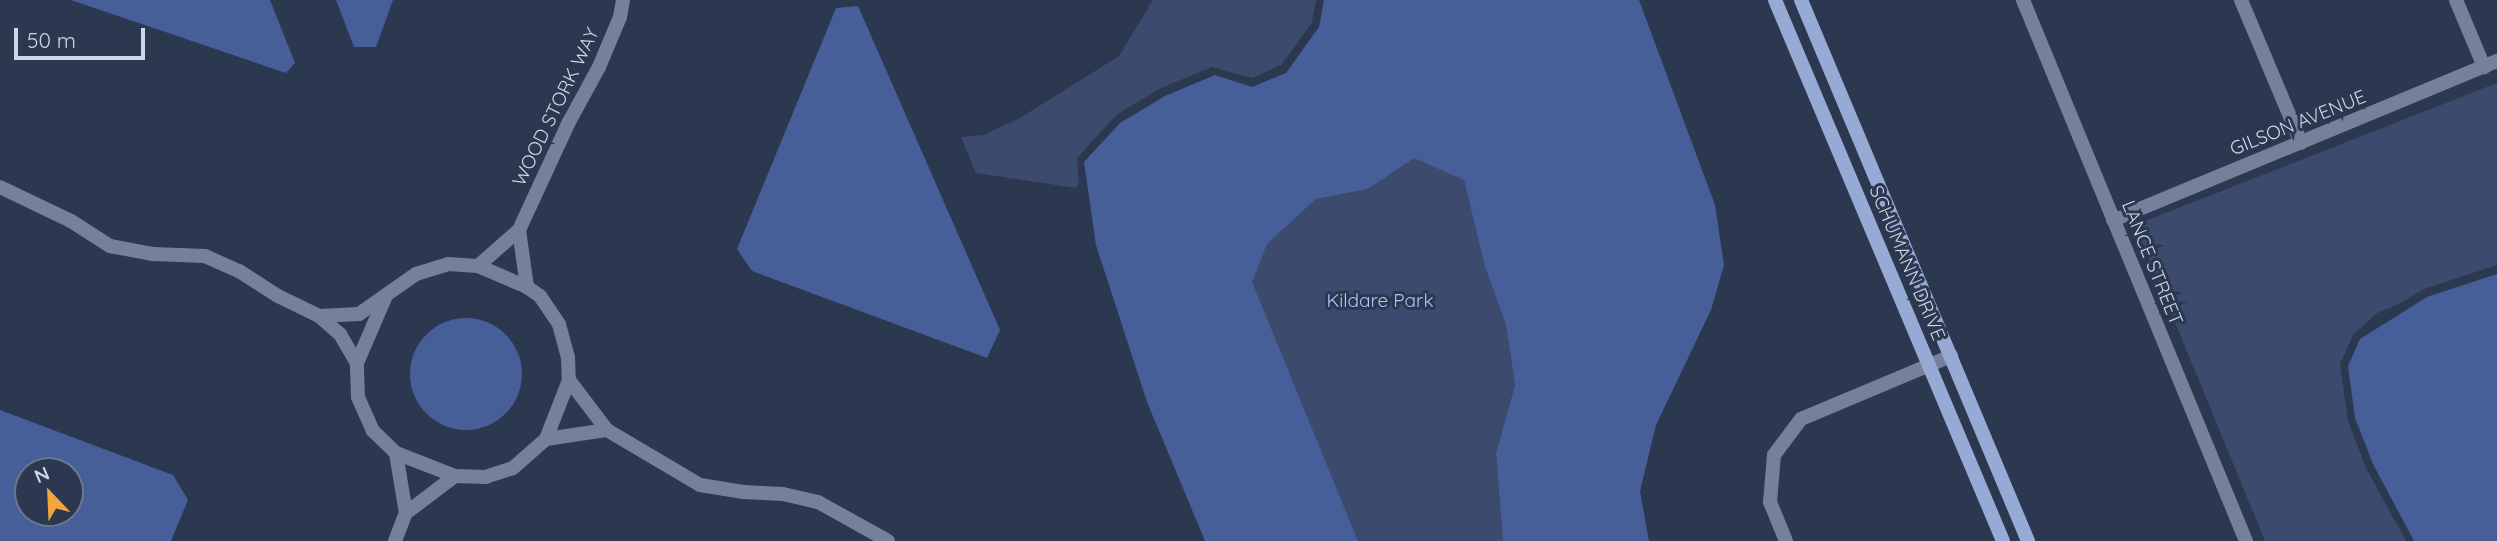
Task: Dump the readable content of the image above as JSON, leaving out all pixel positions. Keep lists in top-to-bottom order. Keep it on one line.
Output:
{"streets":{"street":["WOOD STORK WAY","GILSON AVENUE","SCHUMANN DRIVE","LANCE STREET"]},"crossings":[["GILSON AVENUE","LANCE STREET"]],"parks":["Kildare Park"],"scale_bar":"50 m","north":"top left"}
